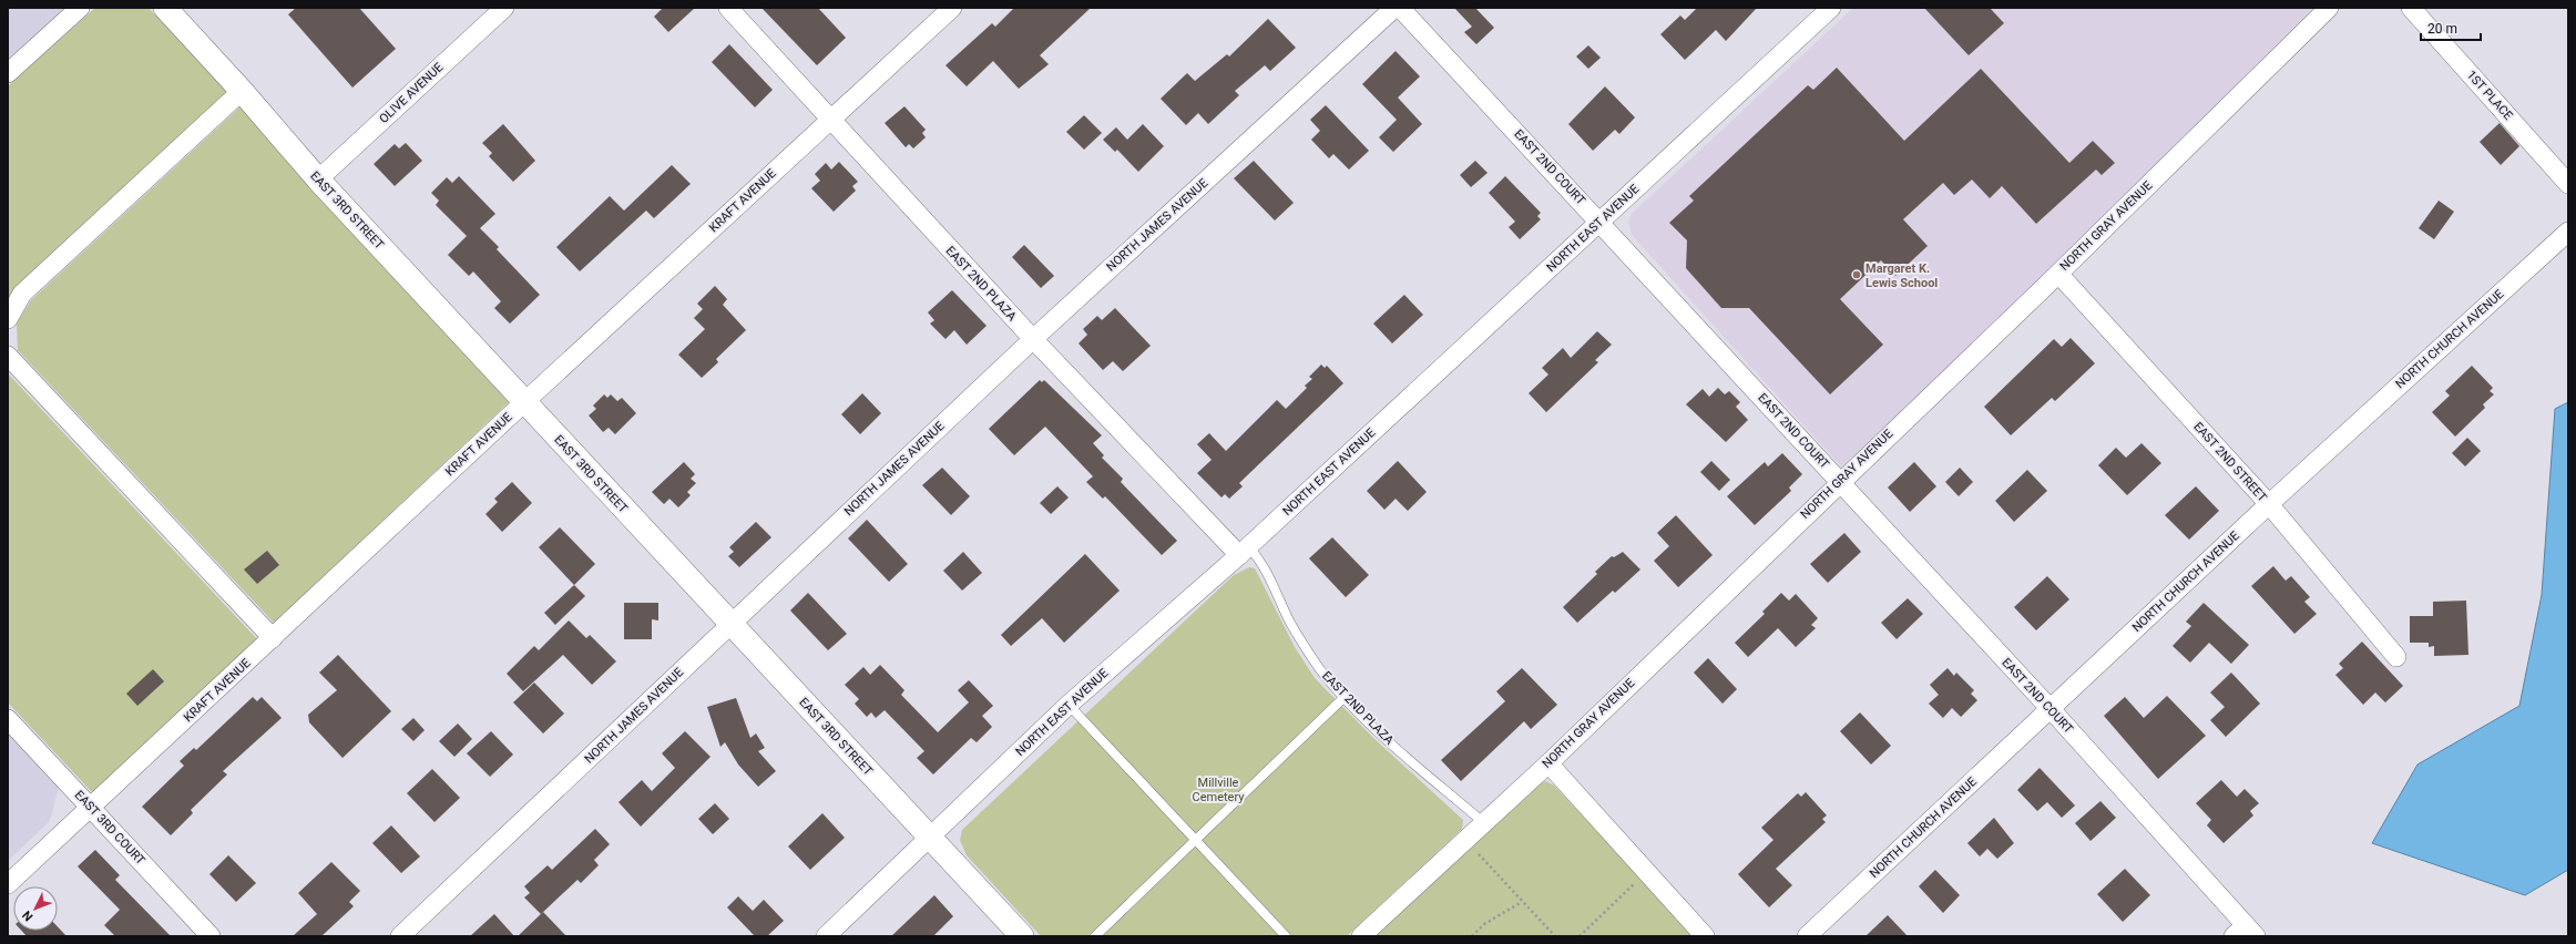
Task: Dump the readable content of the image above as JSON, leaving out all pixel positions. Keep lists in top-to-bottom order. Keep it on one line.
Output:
{"streets":{"street":["OLIVE AVENUE","1ST PLACE","EAST 2ND COURT","KRAFT AVENUE","EAST 3RD STREET","NORTH JAMES AVENUE","NORTH GRAY AVENUE","NORTH EAST AVENUE","EAST 2ND PLAZA","NORTH CHURCH AVENUE","EAST 2ND STREET","EAST 3RD COURT"]},"crossings":[["OLIVE AVENUE","EAST 3RD STREET"],["EAST 2ND COURT","NORTH GRAY AVENUE"],["EAST 2ND COURT","NORTH EAST AVENUE"],["EAST 2ND COURT","NORTH CHURCH AVENUE"],["KRAFT AVENUE","EAST 3RD STREET"],["KRAFT AVENUE","EAST 2ND PLAZA"],["KRAFT AVENUE","EAST 3RD COURT"],["EAST 3RD STREET","NORTH JAMES AVENUE"],["EAST 3RD STREET","NORTH EAST AVENUE"],["NORTH JAMES AVENUE","EAST 2ND PLAZA"],["NORTH GRAY AVENUE","EAST 2ND PLAZA"],["NORTH GRAY AVENUE","EAST 2ND STREET"],["NORTH EAST AVENUE","EAST 2ND PLAZA"],["NORTH CHURCH AVENUE","EAST 2ND STREET"]],"parks":["Millville Cemetery"],"places":["Margaret K. Lewis School"],"scale_bar":"20 m","north":"bottom left"}
